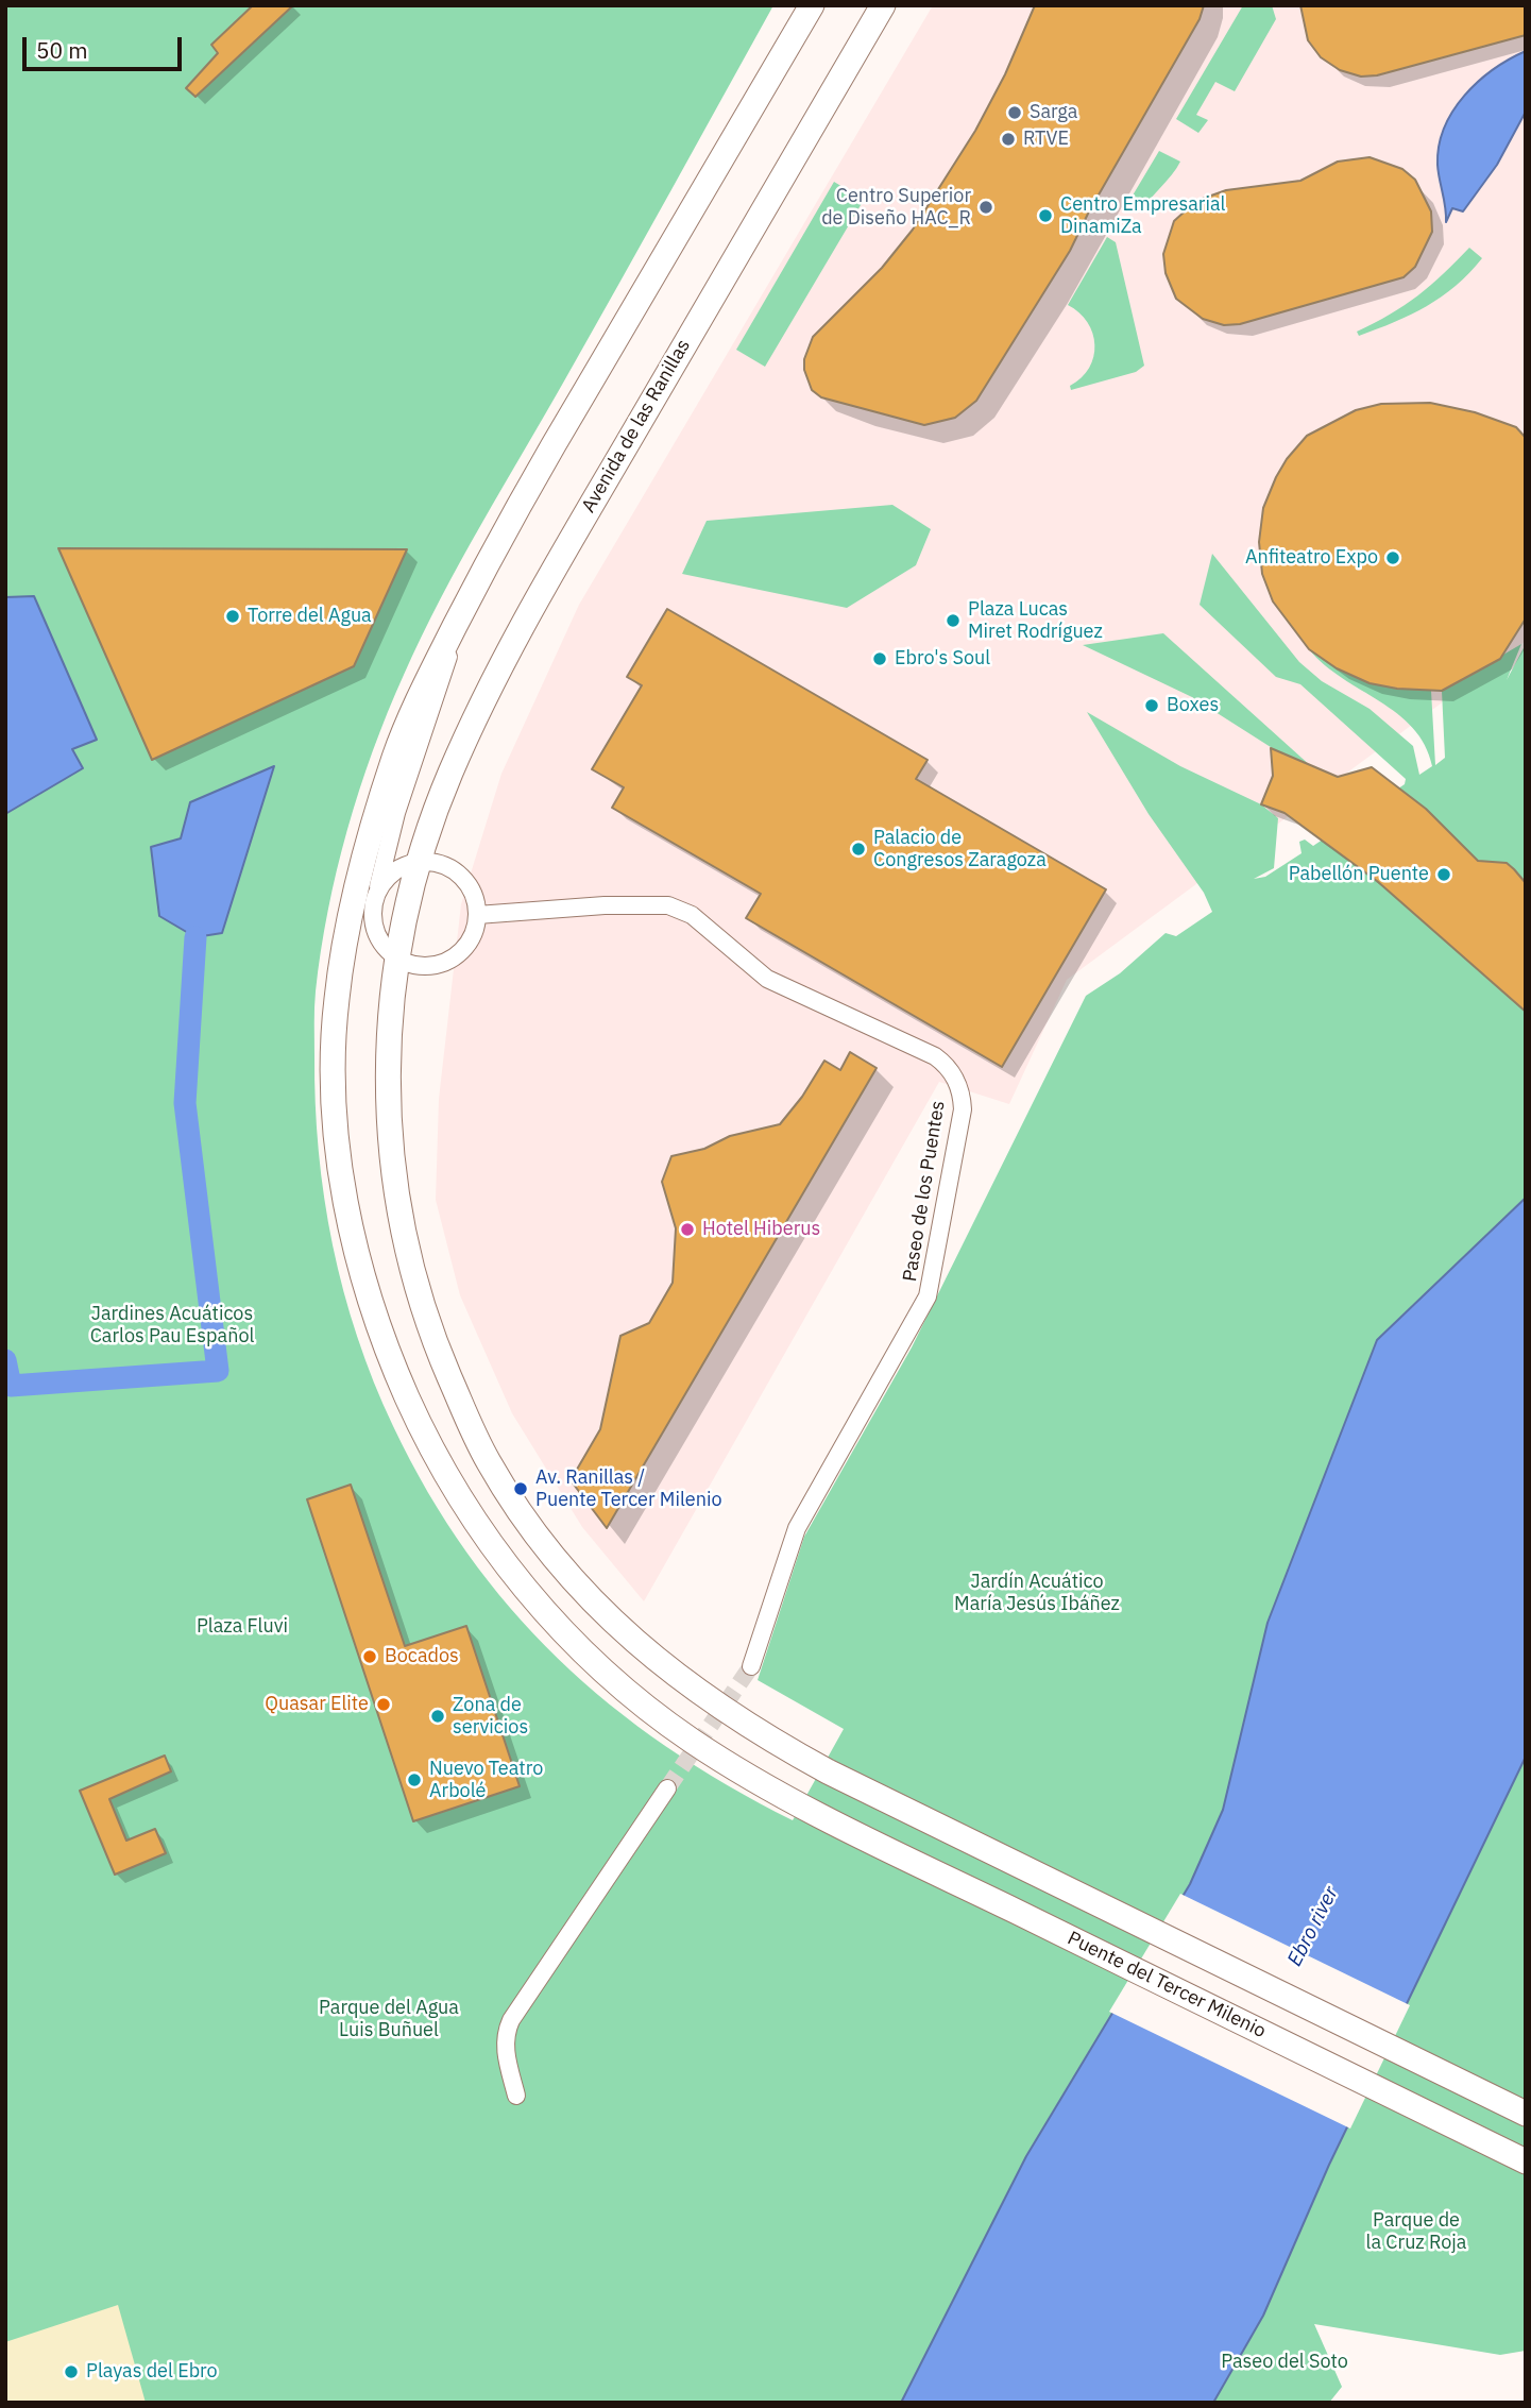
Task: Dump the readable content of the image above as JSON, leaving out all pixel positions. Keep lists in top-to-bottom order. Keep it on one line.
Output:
{"streets":{"main road":["Avenida de las Ranillas","Puente del Tercer Milenio"],"street":["Paseo de los Puentes"]},"crossings":[["Avenida de las Ranillas","Paseo de los Puentes"]],"water":["Ebro river"],"parks":["Jardines Acuáticos Carlos Pau Español","Jardín Acuático María Jesús Ibáñez","Plaza Fluvi","Parque del Agua Luis Buñuel","Parque de la Cruz Roja","Paseo del Soto"],"places":["Sarga","RTVE","Centro Superior de Diseño HAC_R","Centro Empresarial DinamiZa","Anfiteatro Expo","Torre del Agua","Plaza Lucas Miret Rodríguez","Ebro's Soul","Boxes","Palacio de Congresos Zaragoza","Pabellón Puente","Hotel Hiberus","Av. Ranillas / Puente Tercer Milenio","Bocados","Quasar Elite","Zona de servicios","Nuevo Teatro Arbolé","Playas del Ebro"],"scale_bar":"50 m"}
